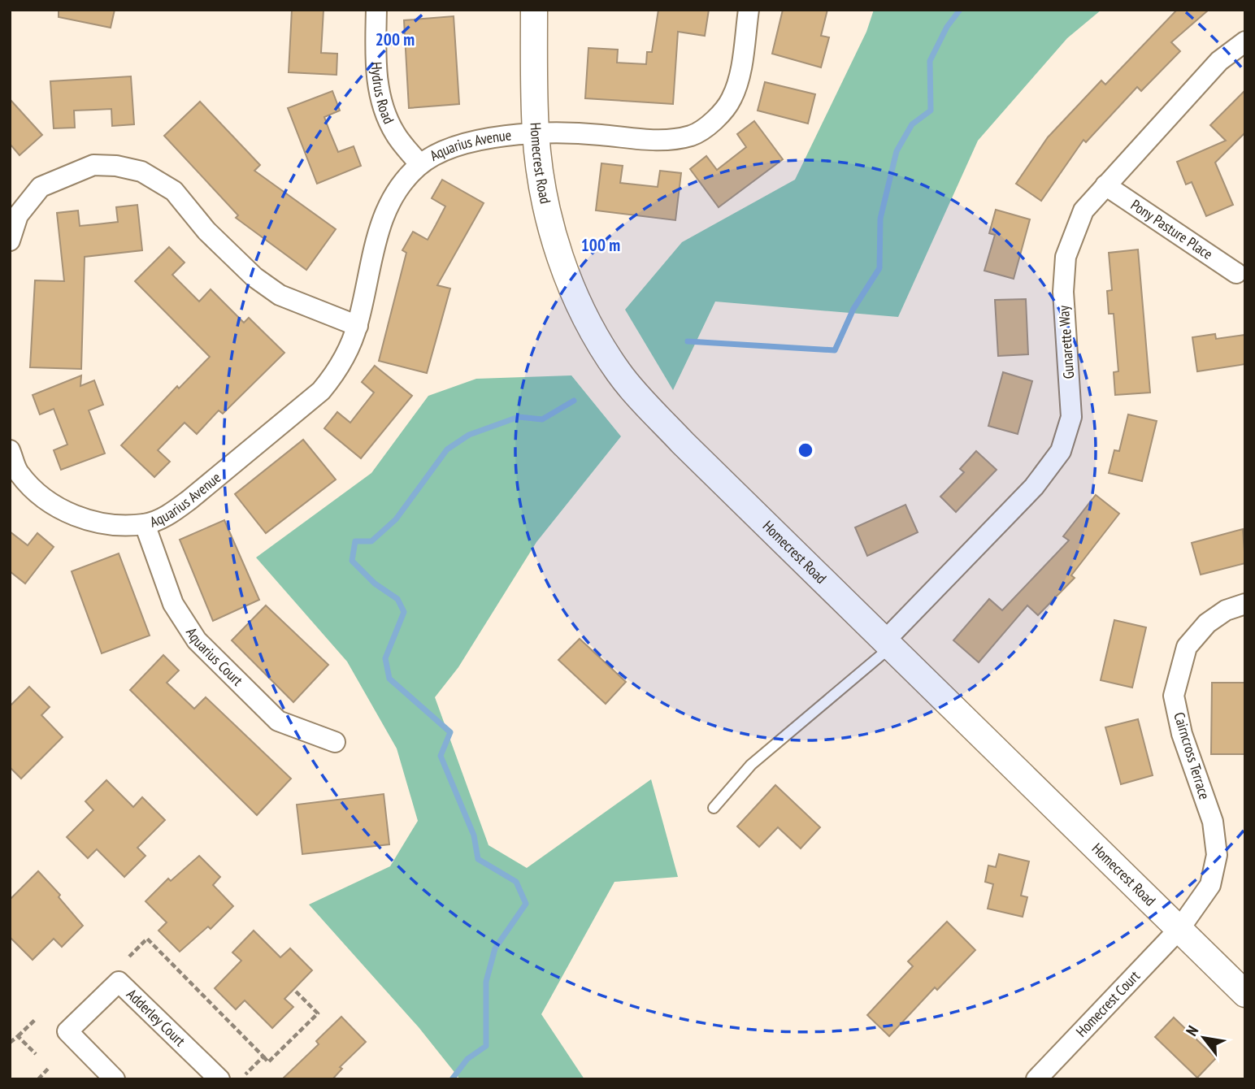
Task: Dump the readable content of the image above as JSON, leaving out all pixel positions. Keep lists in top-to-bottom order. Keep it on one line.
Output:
{"streets":{"street":["Hydrus Road","Aquarius Avenue","Homecrest Road","Pony Pasture Place","Gunarette Way","Aquarius Court","Cairncross Terrace","Homecrest Court","Adderley Court"]},"crossings":[["Hydrus Road","Aquarius Avenue"],["Aquarius Avenue","Homecrest Road"],["Aquarius Avenue","Aquarius Court"],["Homecrest Road","Gunarette Way"],["Homecrest Road","Cairncross Terrace"],["Homecrest Road","Homecrest Court"],["Pony Pasture Place","Gunarette Way"],["Cairncross Terrace","Homecrest Court"]],"north":"top left","rings":["200 m","100 m"]}
